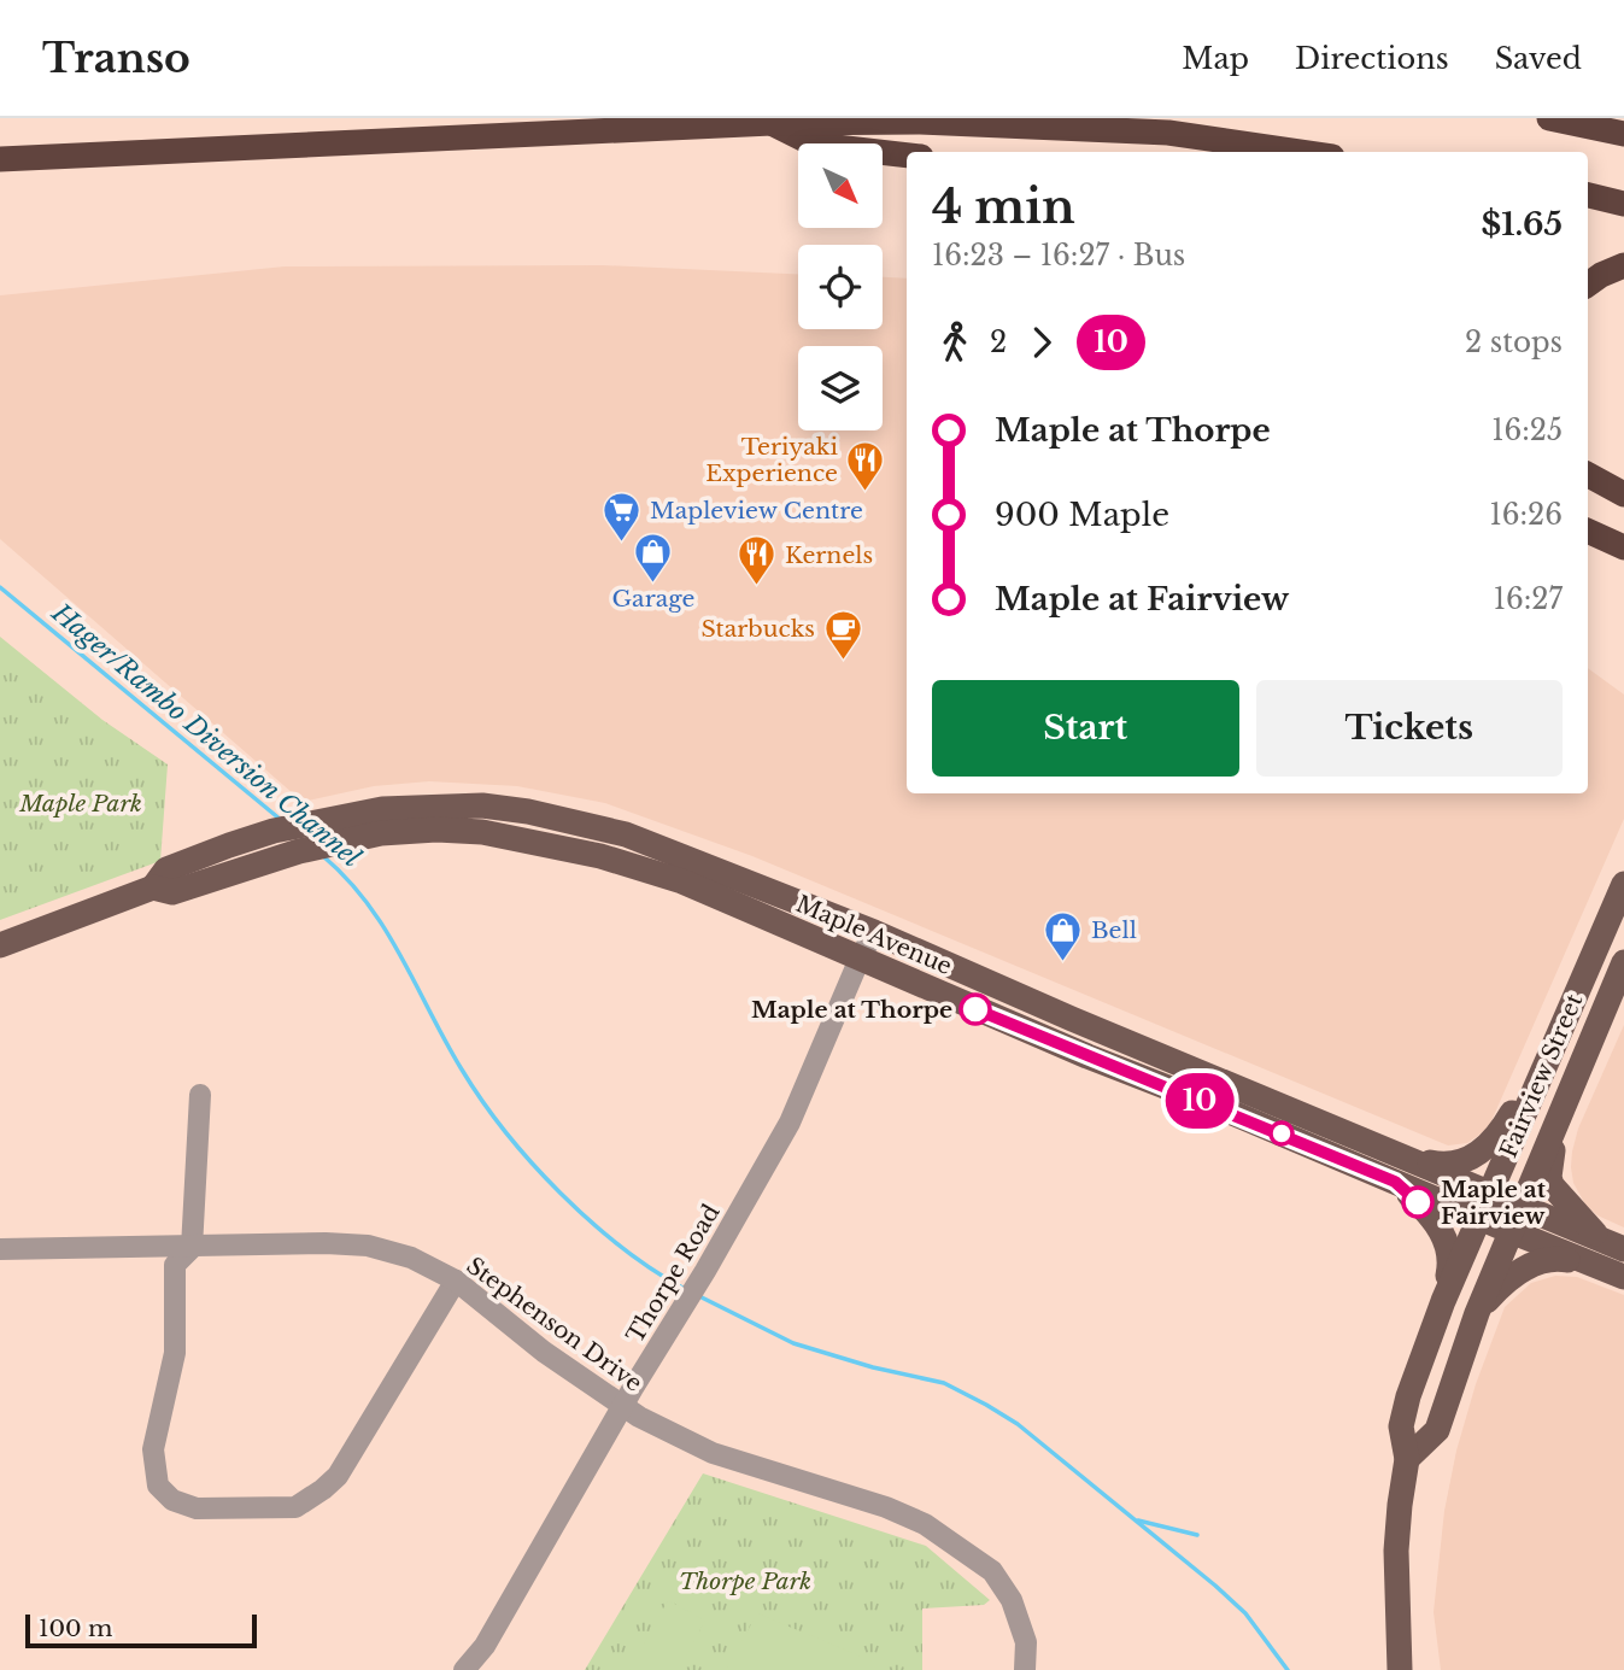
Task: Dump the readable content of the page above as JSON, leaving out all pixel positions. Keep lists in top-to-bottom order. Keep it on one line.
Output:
{"streets":{"main road":["Maple Avenue","Fairview Street"],"street":["Thorpe Road","Stephenson Drive"]},"crossings":[["Maple Avenue","Fairview Street"],["Maple Avenue","Thorpe Road"],["Thorpe Road","Stephenson Drive"]],"water":["Hager/Rambo Diversion Channel"],"parks":["Maple Park","Thorpe Park"],"places":{"restaurant":["Teriyaki Experience","Kernels"],"supermarket":["Mapleview Centre"],"shop":["Garage","Bell"],"cafe":["Starbucks"],"other":["Maple at Thorpe","Maple at Fairview"]},"lines":["bus line 10"],"scale_bar":"100 m","north":"bottom right","page":{"header":"Transo","nav":["Map","Directions","Saved"],"on_map":"10","heading":["4 min","16:23 – 16:27 · Bus","$1.65"],"legs":["2","10","2 stops"],"list":[{"name":"Maple at Thorpe","value":"16:25"},{"name":"900 Maple","value":"16:26"},{"name":"Maple at Fairview","value":"16:27"}],"buttons":["Start","Tickets"],"scale":"100 m"}}
